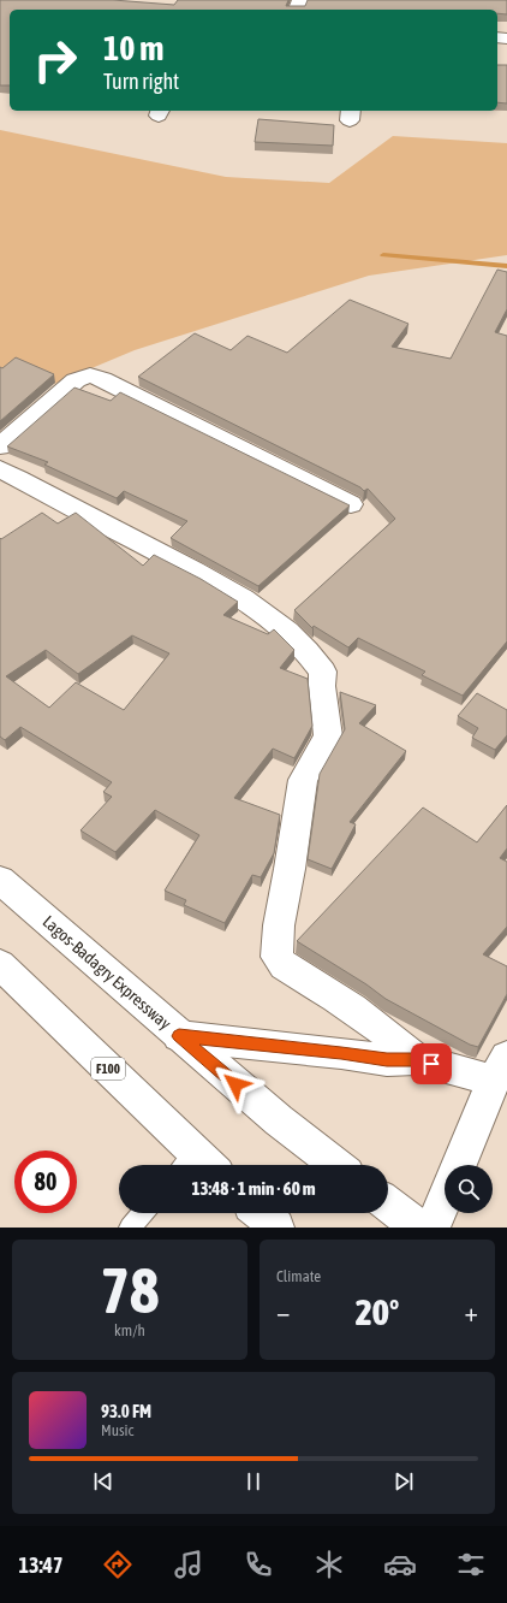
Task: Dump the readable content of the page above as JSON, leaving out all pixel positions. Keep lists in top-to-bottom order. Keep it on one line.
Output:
{"streets":{"main road":["Lagos-Badagry Expressway","F100"]},"page":{"turn":["10 m","Turn right"],"limit":"80","trip":"13:48 · 1 min · 60 m","tile":[["78","km/h"],"Climate"],"heat":["−","20°","+"],"song":["93.0 FM","Music"],"tabs":"13:47"}}
